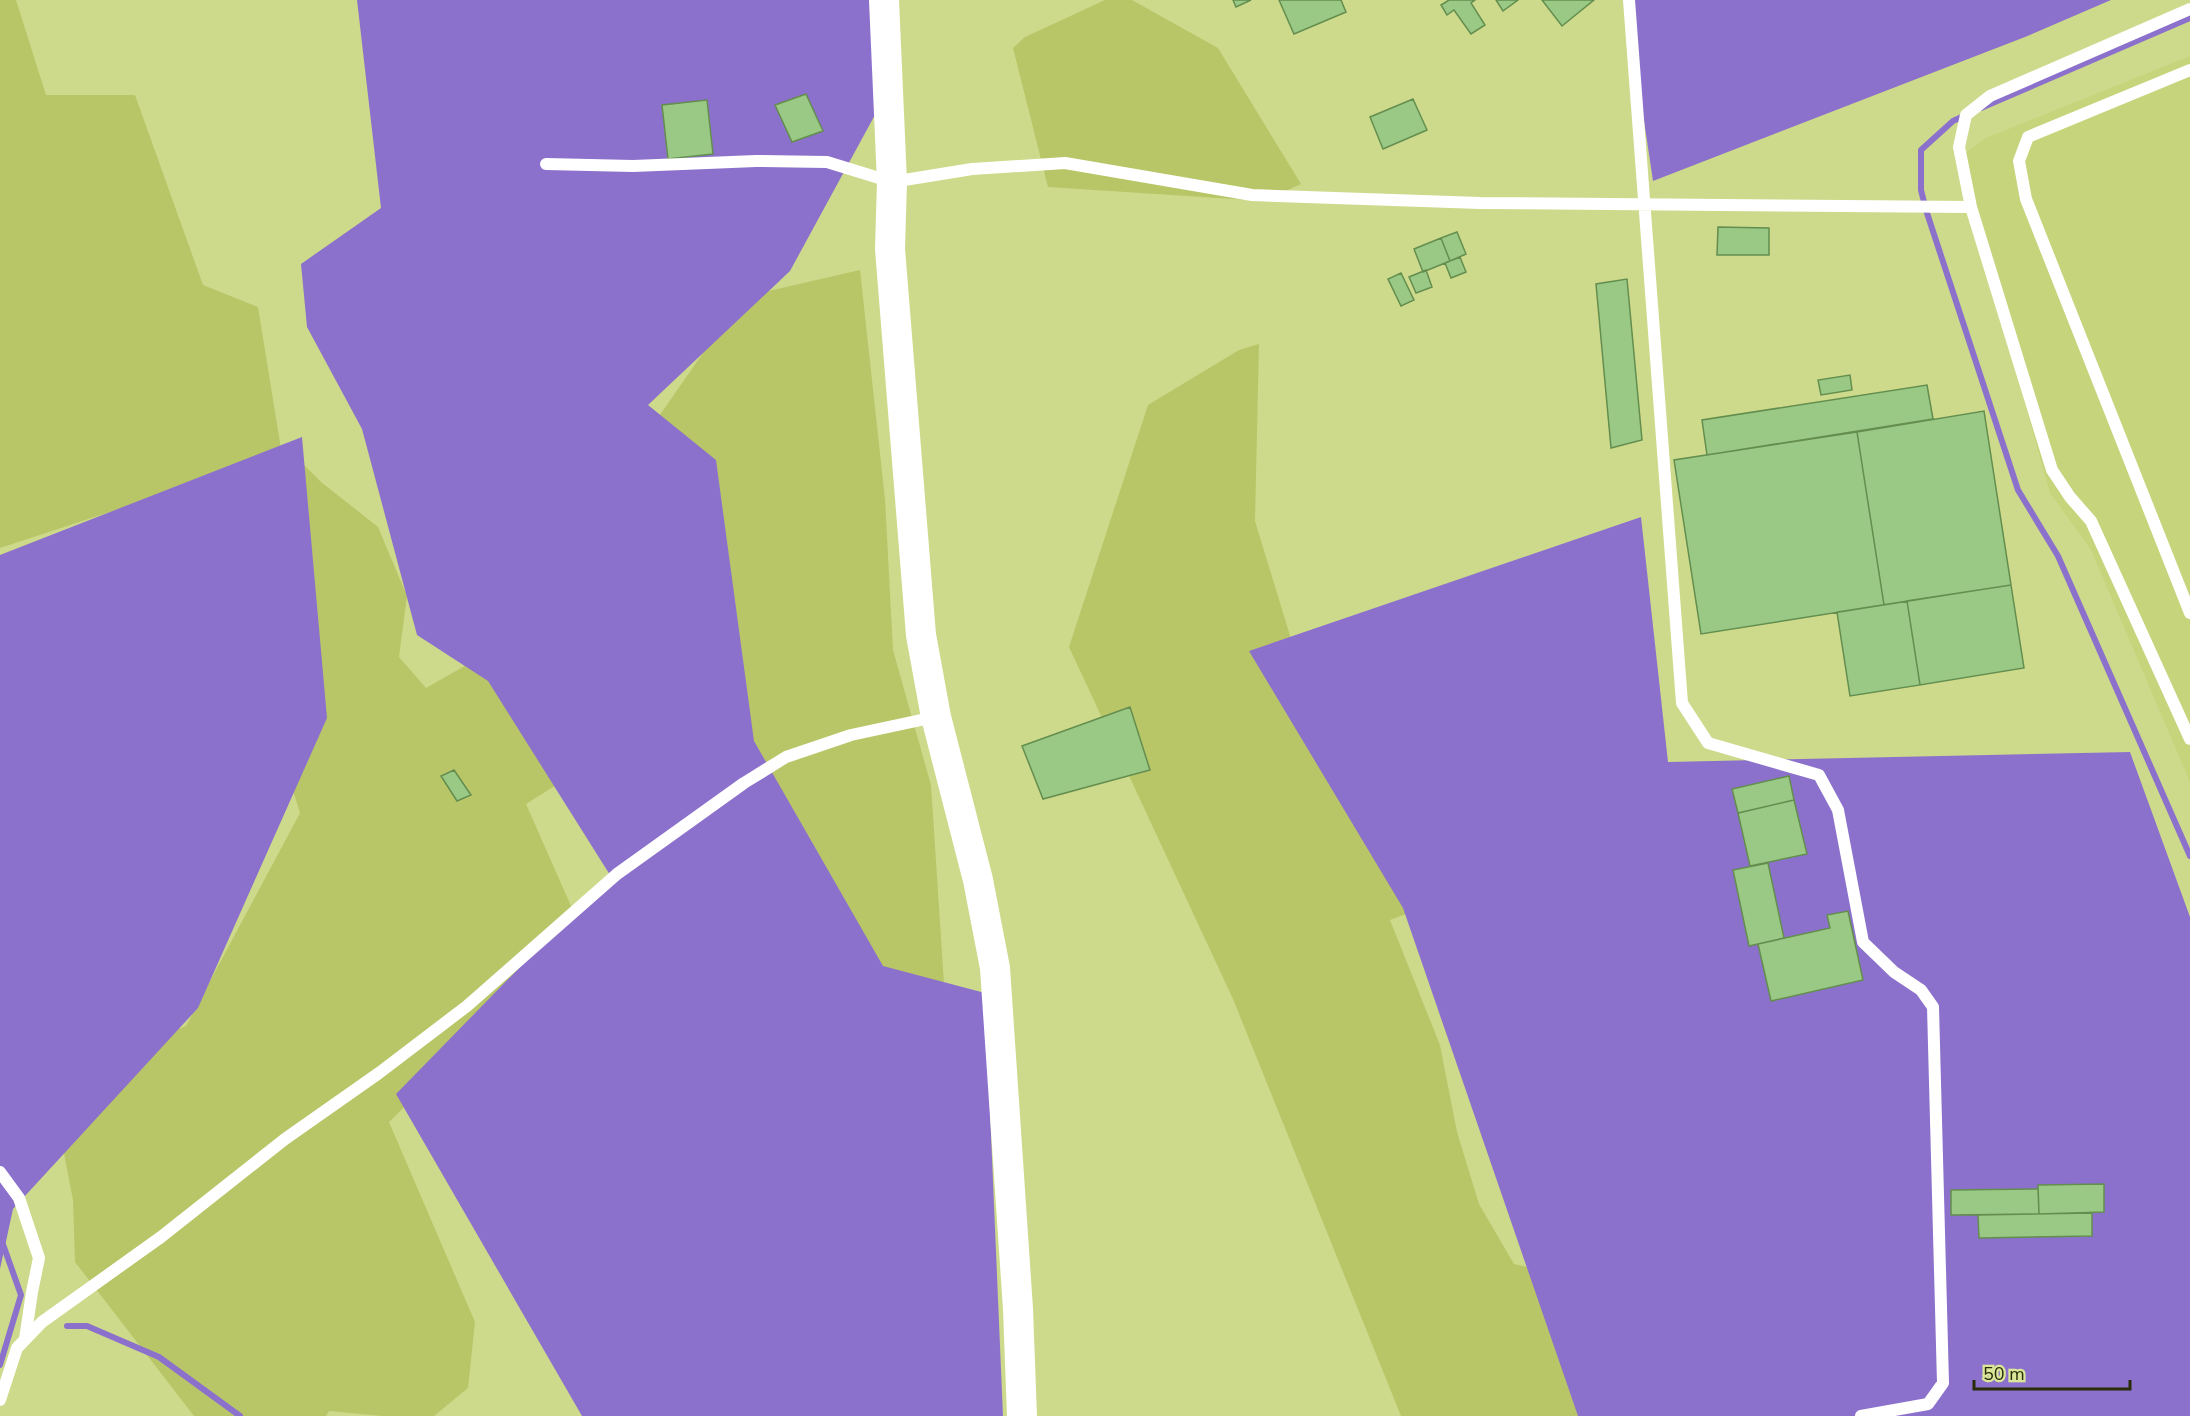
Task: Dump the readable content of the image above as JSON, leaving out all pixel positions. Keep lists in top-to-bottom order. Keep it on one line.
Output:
{"scale_bar":"50 m"}
